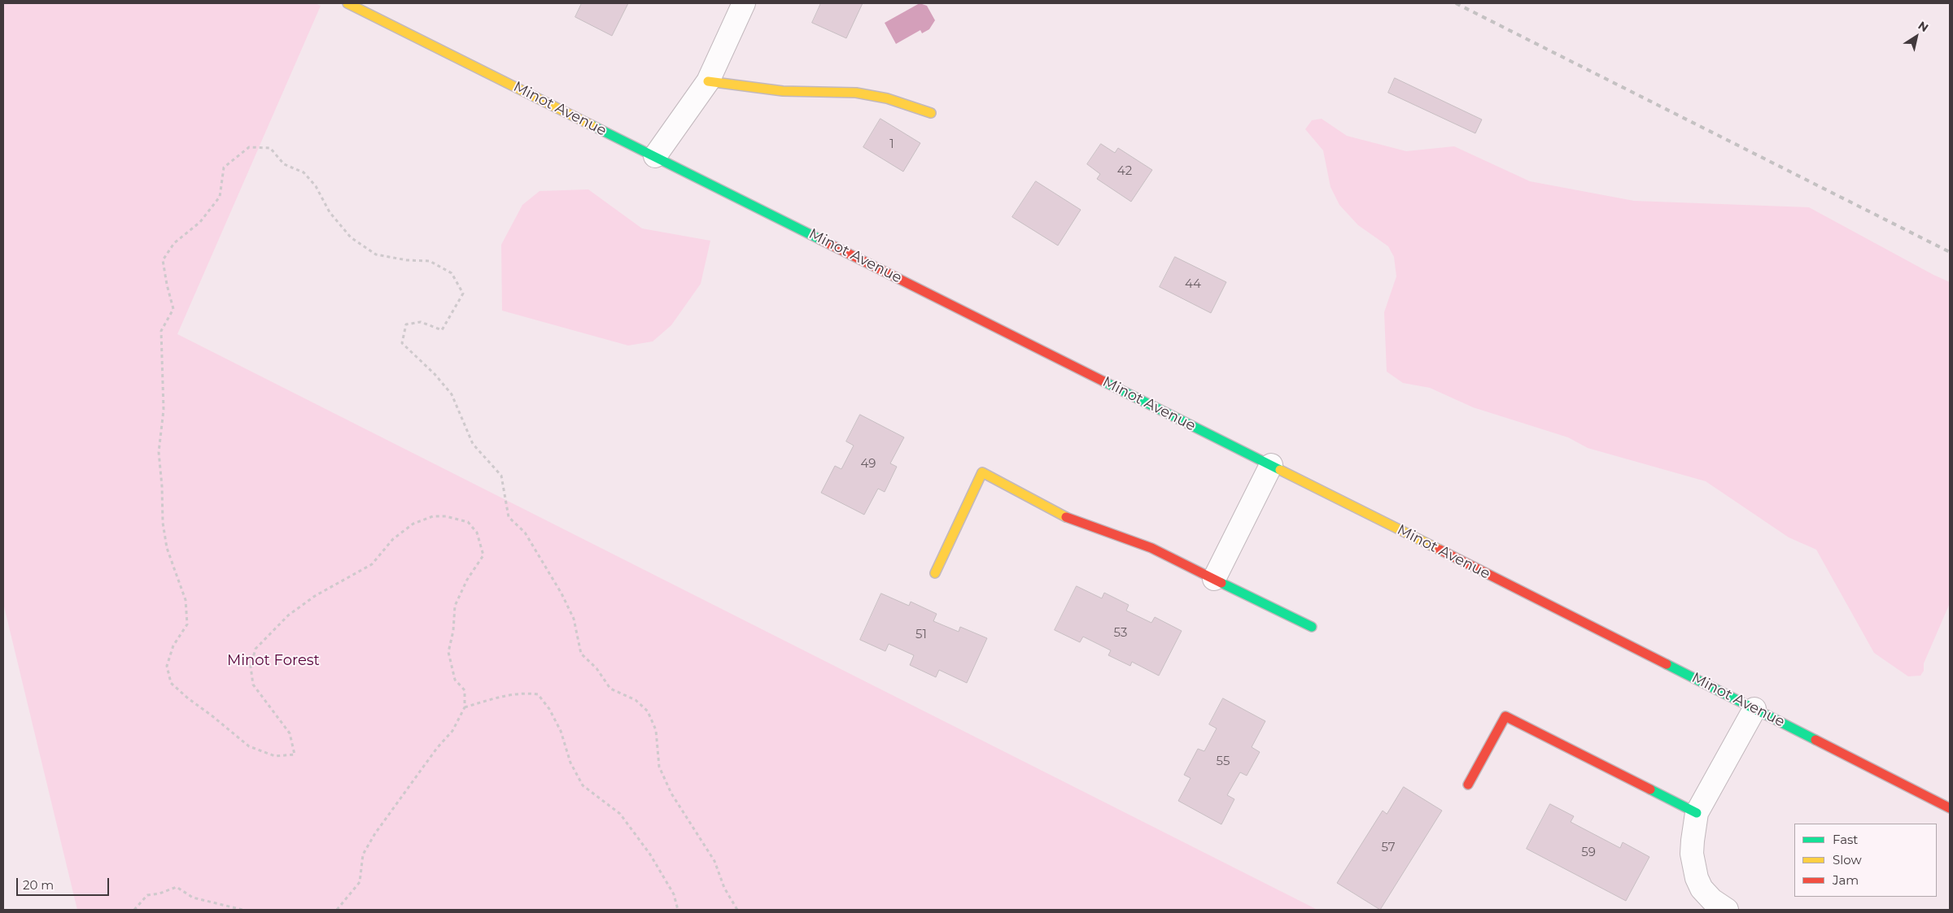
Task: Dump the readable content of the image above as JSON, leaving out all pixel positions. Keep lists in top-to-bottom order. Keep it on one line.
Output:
{"streets":{"main road":["Minot Avenue"]},"parks":["Minot Forest"],"house_numbers":["1","42","44","49","53","51","55","57","59"],"legend":["Fast","Slow","Jam"],"scale_bar":"20 m","north":"top right"}
